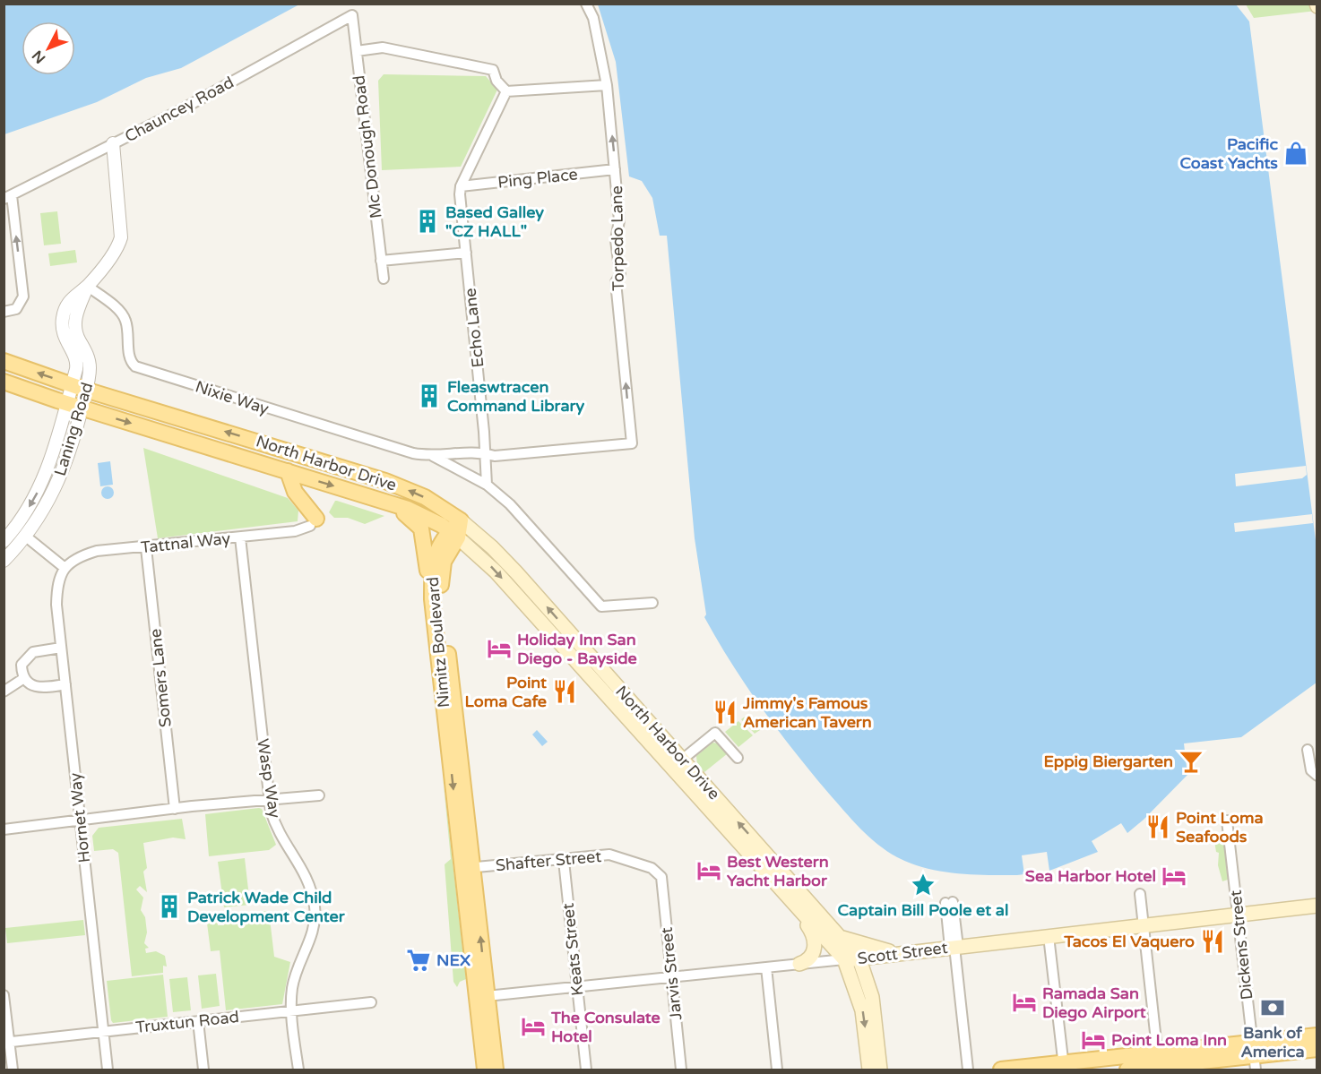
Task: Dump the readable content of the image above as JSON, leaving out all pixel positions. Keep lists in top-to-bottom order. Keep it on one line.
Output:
{"streets":{"main road":["North Harbor Drive","Nimitz Boulevard","Scott Street"],"street":["Chauncey Road","Mc Donough Road","Ping Place","Torpedo Lane","Echo Lane","Nixie Way","Laning Road","Tattnal Way","Somers Lane","Wasp Way","Hornet Way","Shafter Street","Dickens Street","Keats Street","Jarvis Street","Truxtun Road"]},"crossings":[["Chauncey Road","Mc Donough Road"],["Chauncey Road","Laning Road"],["Ping Place","Torpedo Lane"],["Ping Place","Echo Lane"],["Torpedo Lane","Echo Lane"],["Nixie Way","Laning Road"],["Laning Road","North Harbor Drive"],["North Harbor Drive","Nimitz Boulevard"],["North Harbor Drive","Scott Street"],["Tattnal Way","Somers Lane"],["Tattnal Way","Wasp Way"],["Tattnal Way","Hornet Way"],["Nimitz Boulevard","Shafter Street"],["Nimitz Boulevard","Scott Street"],["Wasp Way","Truxtun Road"],["Hornet Way","Truxtun Road"],["Shafter Street","Keats Street"],["Shafter Street","Jarvis Street"],["Dickens Street","Scott Street"],["Keats Street","Scott Street"],["Scott Street","Jarvis Street"]],"places":{"shop":["Pacific Coast Yachts"],"building":["Based Galley \"CZ HALL\"","Fleaswtracen Command Library","Patrick Wade Child Development Center"],"hotel":["Holiday Inn San Diego - Bayside","Best Western Yacht Harbor","Sea Harbor Hotel","Ramada San Diego Airport","The Consulate Hotel","Point Loma Inn"],"restaurant":["Point Loma Cafe","Jimmy's Famous American Tavern","Point Loma Seafoods","Tacos El Vaquero"],"bar":["Eppig Biergarten"],"place":["Captain Bill Poole et al"],"supermarket":["NEX"],"bank":["Bank of America"]},"north":"bottom left"}
